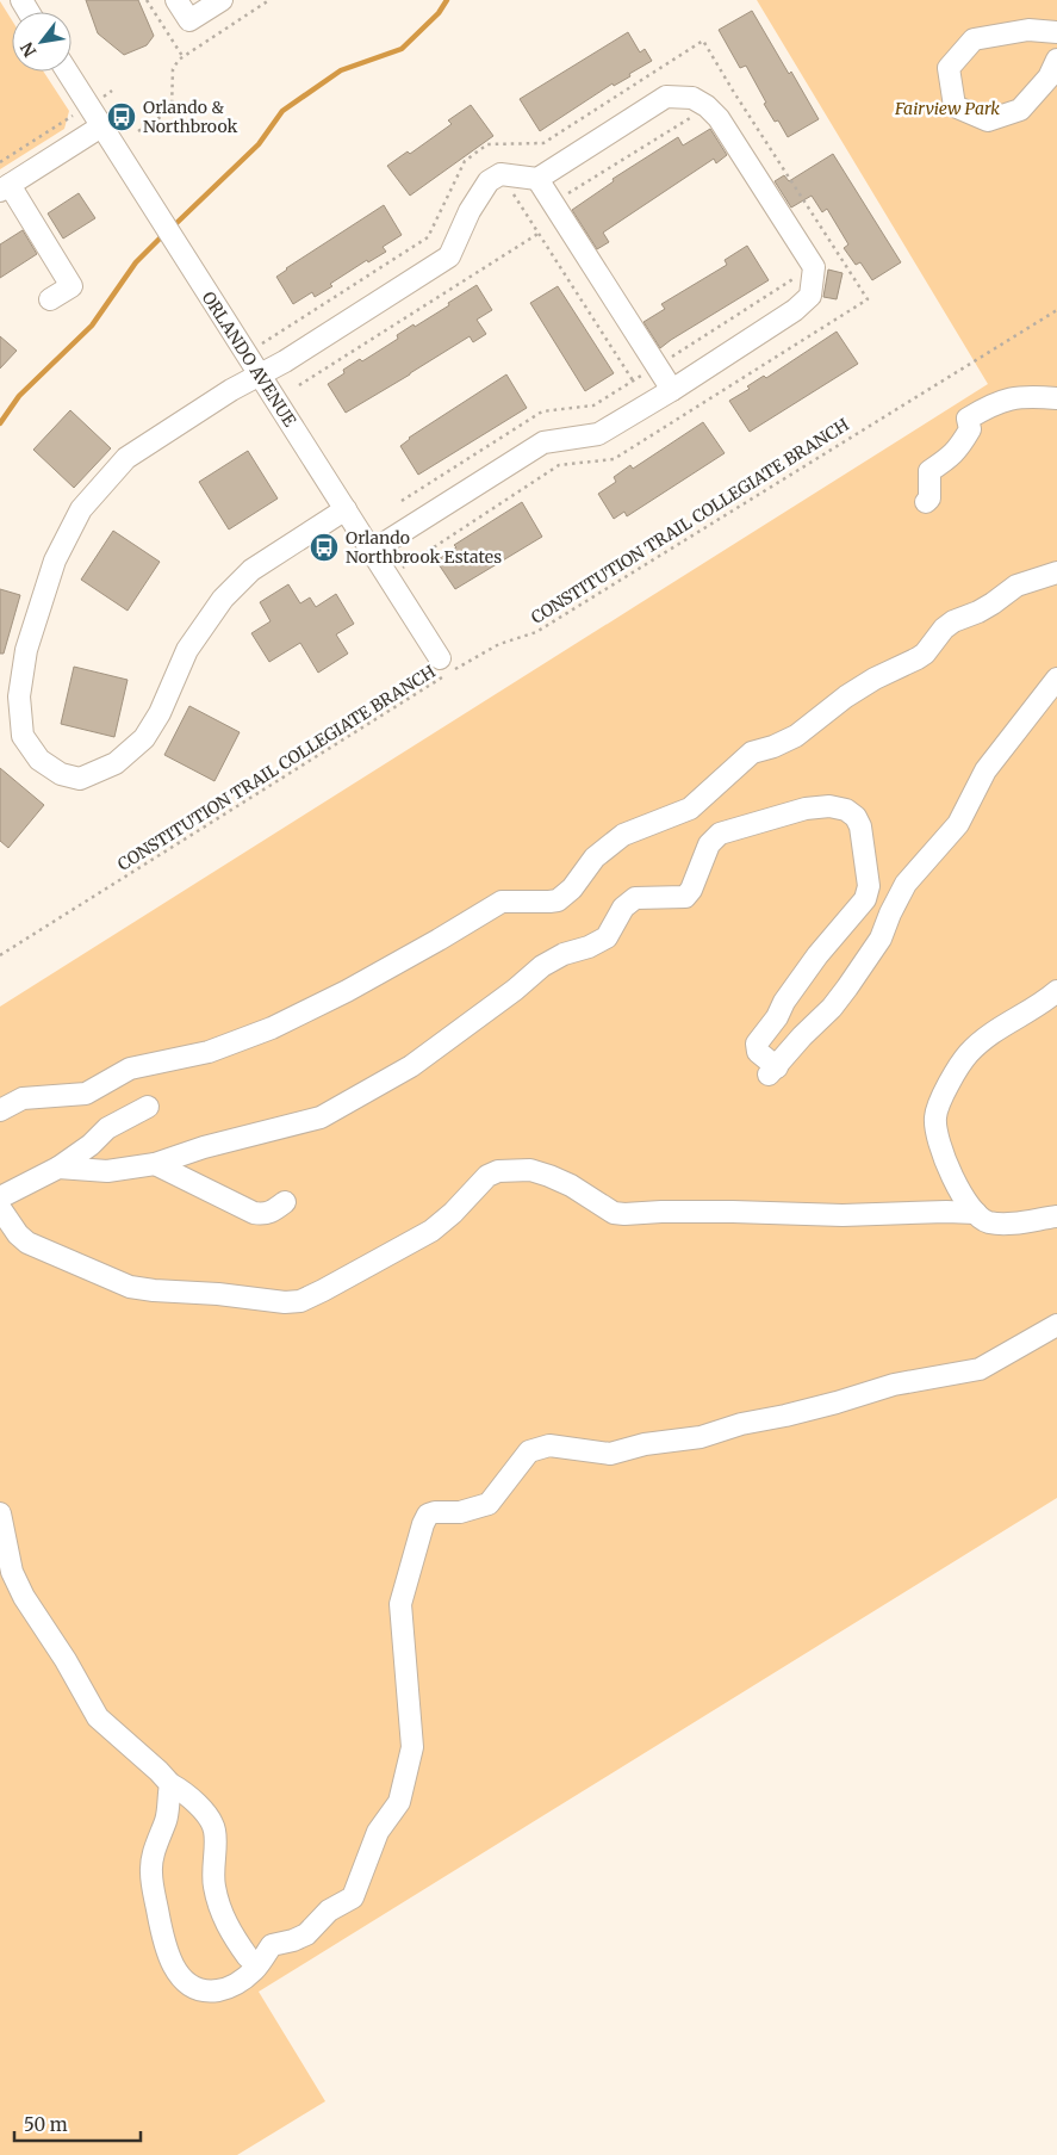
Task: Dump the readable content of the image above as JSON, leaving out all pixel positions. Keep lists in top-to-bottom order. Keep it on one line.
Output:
{"streets":{"street":["ORLANDO AVENUE"],"path":["CONSTITUTION TRAIL COLLEGIATE BRANCH"]},"crossings":[["ORLANDO AVENUE","CONSTITUTION TRAIL COLLEGIATE BRANCH"]],"parks":["Fairview Park"],"places":{"bus stop":["Orlando & Northbrook","Orlando Northbrook Estates"]},"scale_bar":"50 m","north":"bottom left"}
